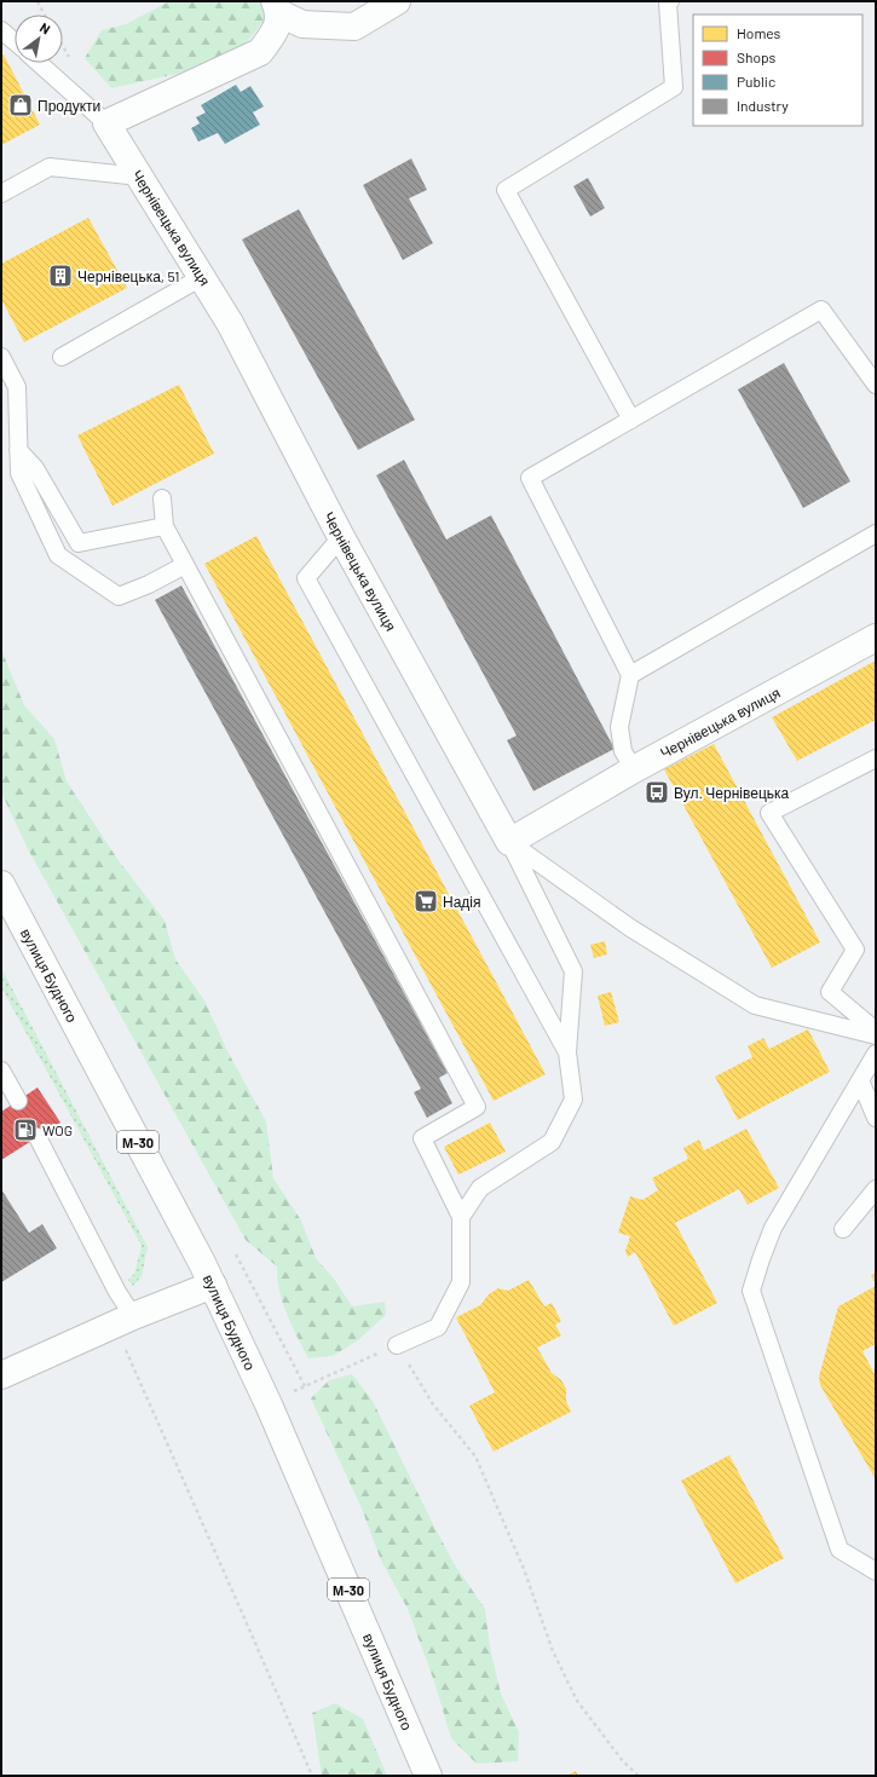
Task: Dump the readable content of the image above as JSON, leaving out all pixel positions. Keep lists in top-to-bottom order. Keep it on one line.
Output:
{"streets":{"main road":["Чернівецька вулиця","вулиця Будного","М-30"]},"places":{"shop":["Продукти"],"building":["Чернівецька, 51"],"bus stop":["Вул. Чернівецька"],"supermarket":["Надія"],"fuel station":["WOG"]},"legend":["Homes","Shops","Public","Industry"],"north":"top right"}
